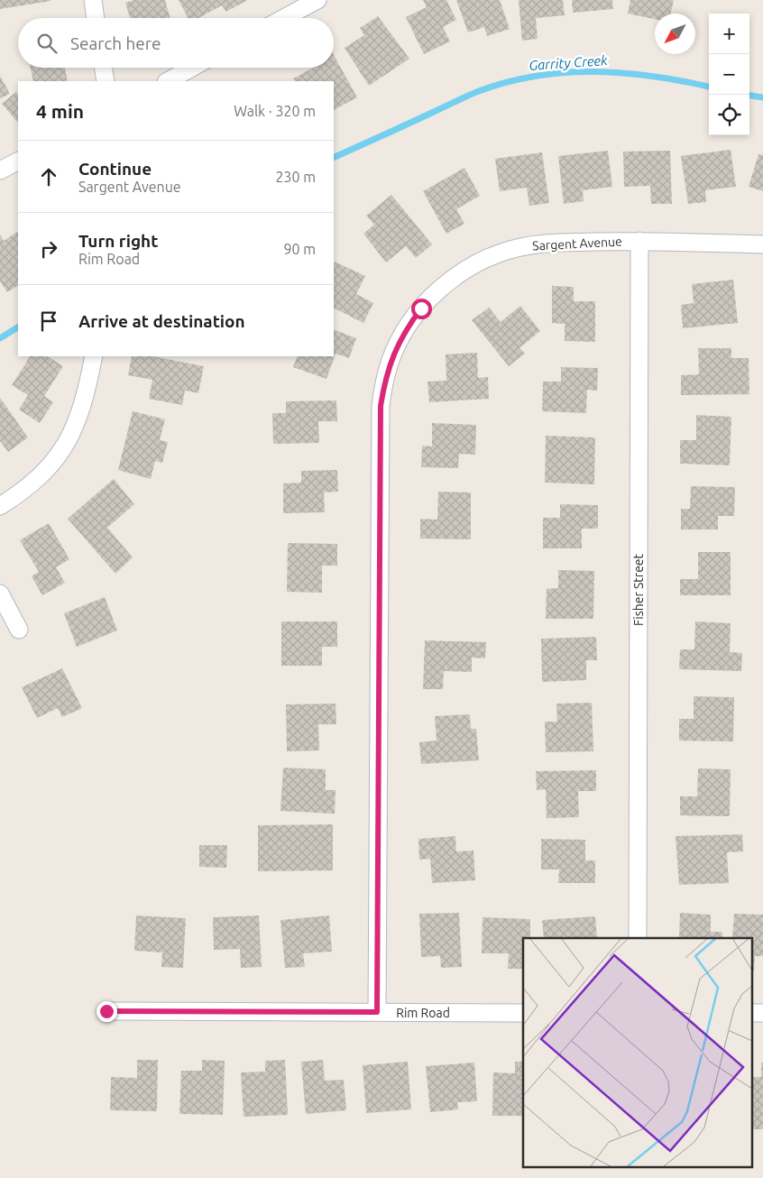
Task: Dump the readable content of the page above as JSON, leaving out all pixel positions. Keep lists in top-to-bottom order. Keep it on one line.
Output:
{"streets":{"street":["Sargent Avenue","Fisher Street","Rim Road"]},"crossings":[["Sargent Avenue","Fisher Street"],["Sargent Avenue","Rim Road"]],"water":["Garrity Creek"],"north":"bottom left","page":{"map_buttons":["+","−"],"search":"Search here","heading":["4 min","Walk · 320 m"],"list":[["Continue","Sargent Avenue","230 m"],["Turn right","Rim Road","90 m"],"Arrive at destination"]}}
